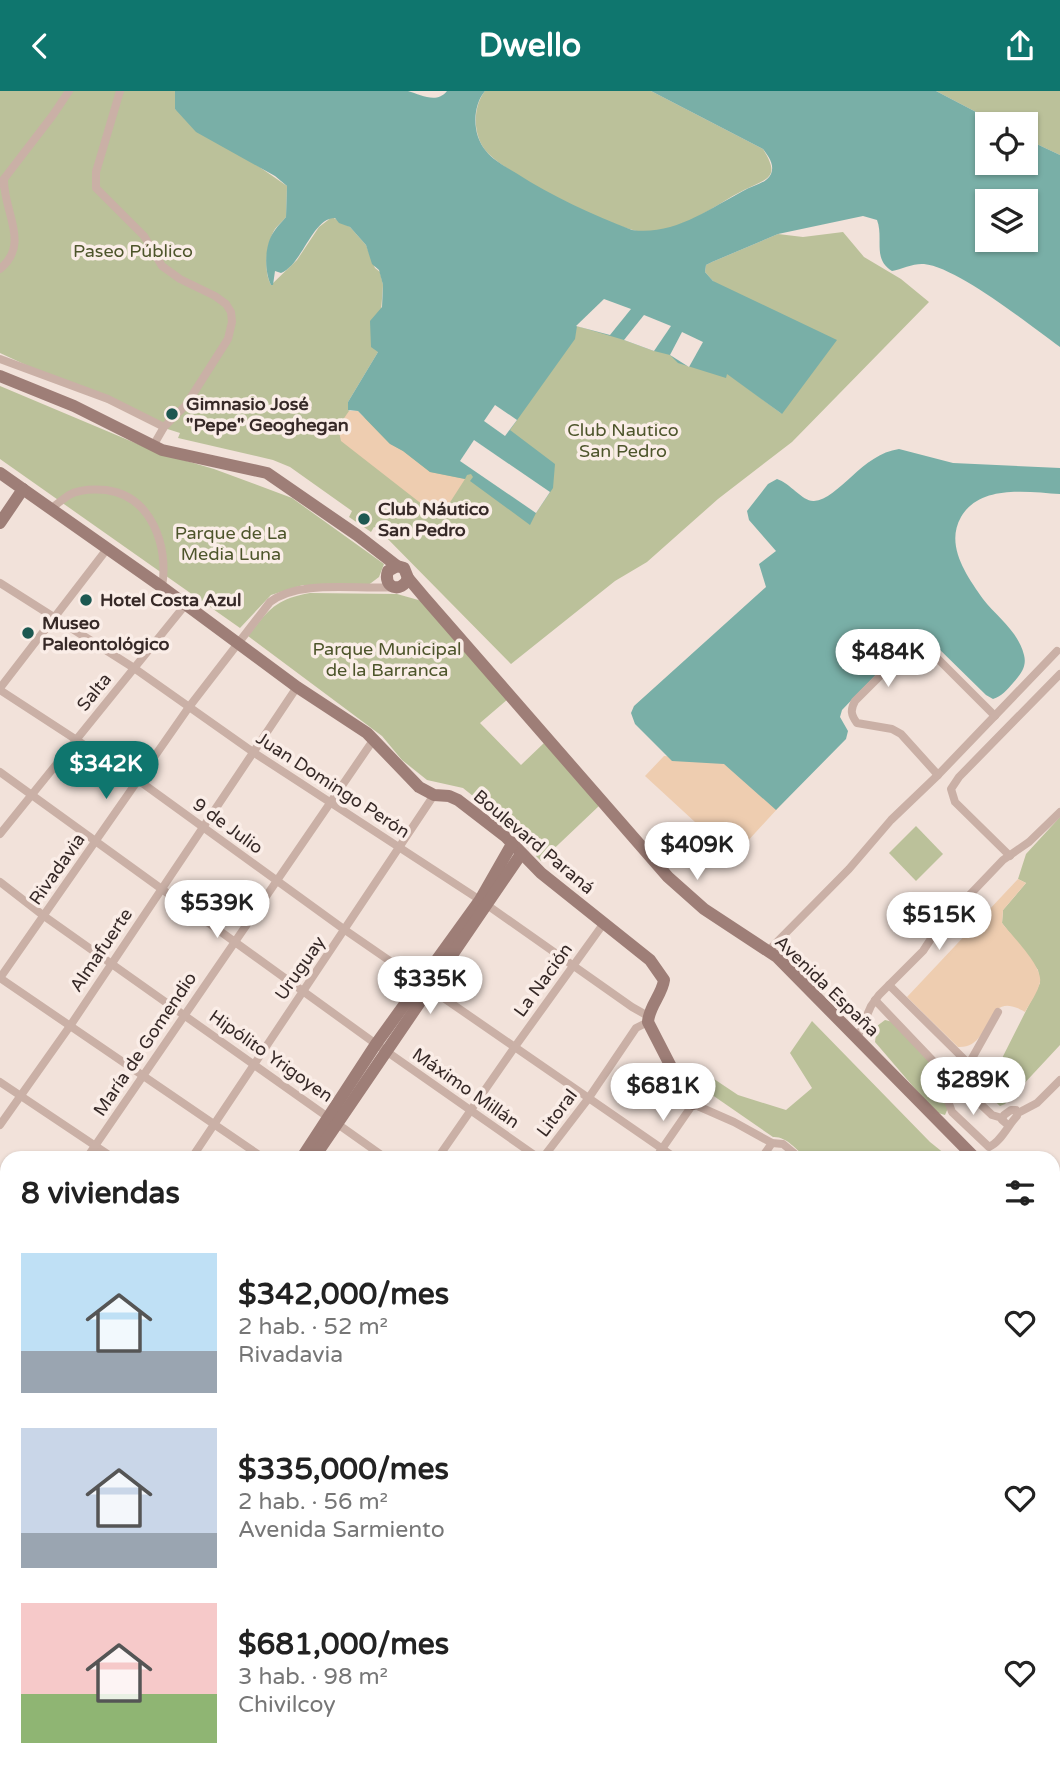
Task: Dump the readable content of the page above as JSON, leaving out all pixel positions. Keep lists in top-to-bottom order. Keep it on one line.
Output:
{"streets":{"main road":["Boulevard Paraná","Avenida España"],"street":["Salta","Juan Domingo Perón","9 de Julio","Rivadavia","Almafuerte","Uruguay","La Nación","María de Gomendio","Hipólito Yrigoyen","Máximo Millán","Litoral"]},"crossings":[["Salta","Juan Domingo Perón"],["Salta","9 de Julio"],["Salta","Boulevard Paraná"],["Salta","Máximo Millán"],["Juan Domingo Perón","Boulevard Paraná"],["Juan Domingo Perón","Rivadavia"],["Juan Domingo Perón","Almafuerte"],["Juan Domingo Perón","Uruguay"],["Juan Domingo Perón","La Nación"],["Juan Domingo Perón","María de Gomendio"],["Juan Domingo Perón","Litoral"],["9 de Julio","Rivadavia"],["9 de Julio","Almafuerte"],["9 de Julio","Uruguay"],["9 de Julio","La Nación"],["9 de Julio","María de Gomendio"],["9 de Julio","Litoral"],["Boulevard Paraná","Rivadavia"],["Boulevard Paraná","Almafuerte"],["Boulevard Paraná","Uruguay"],["Boulevard Paraná","La Nación"],["Boulevard Paraná","María de Gomendio"],["Boulevard Paraná","Litoral"],["Rivadavia","Avenida España"],["Rivadavia","Hipólito Yrigoyen"],["Rivadavia","Máximo Millán"],["Almafuerte","Hipólito Yrigoyen"],["Almafuerte","Máximo Millán"],["Uruguay","Hipólito Yrigoyen"],["Uruguay","Máximo Millán"],["La Nación","Máximo Millán"],["María de Gomendio","Hipólito Yrigoyen"],["María de Gomendio","Máximo Millán"]],"parks":["Paseo Público","Club Nautico San Pedro","Parque de La Media Luna","Parque Municipal de la Barranca"],"places":["Gimnasio José \"Pepe\" Geoghegan","Club Náutico San Pedro","Hotel Costa Azul","Museo Paleontológico"],"page":{"header":"Dwello","price":["$484K","$342K","$409K","$539K","$515K","$335K","$289K","$681K"],"heading":"8 viviendas","list":[{"name":"$342,000/mes","note":"2 hab. · 52 m² · Rivadavia"},{"name":"$335,000/mes","note":"2 hab. · 56 m² · Avenida Sarmiento"},{"name":"$681,000/mes","note":"3 hab. · 98 m² · Chivilcoy"}]}}
